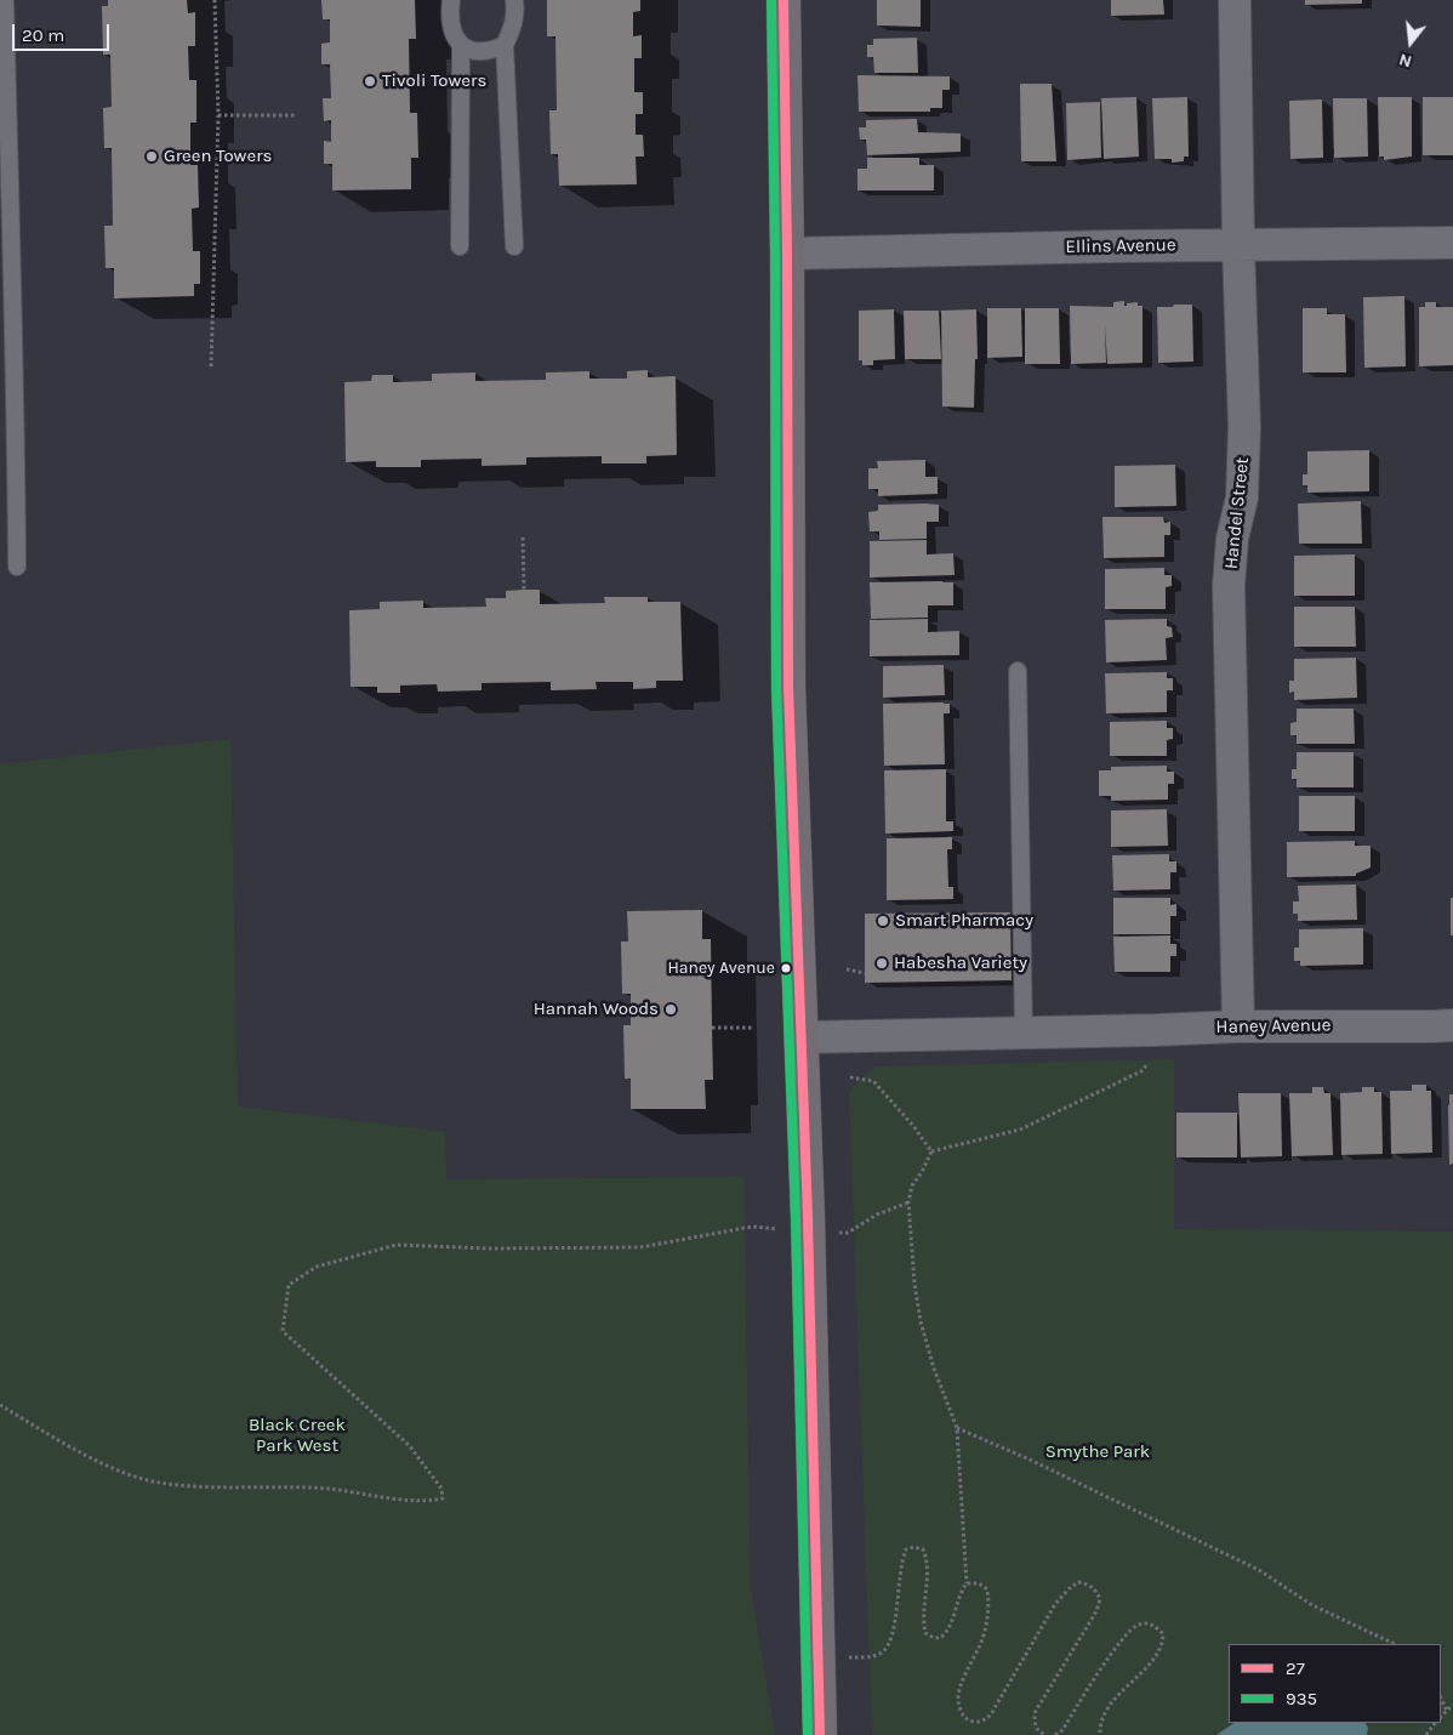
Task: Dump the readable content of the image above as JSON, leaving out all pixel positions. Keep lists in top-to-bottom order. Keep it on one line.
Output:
{"streets":{"street":["Ellins Avenue","Handel Street","Haney Avenue"]},"crossings":[["Ellins Avenue","Handel Street"],["Handel Street","Haney Avenue"]],"parks":["Black Creek Park West","Smythe Park"],"places":["Tivoli Towers","Green Towers","Smart Pharmacy","Habesha Variety","Haney Avenue","Hannah Woods"],"lines":["transit line 27","transit line 935"],"legend":["27","935"],"scale_bar":"20 m","north":"bottom"}
